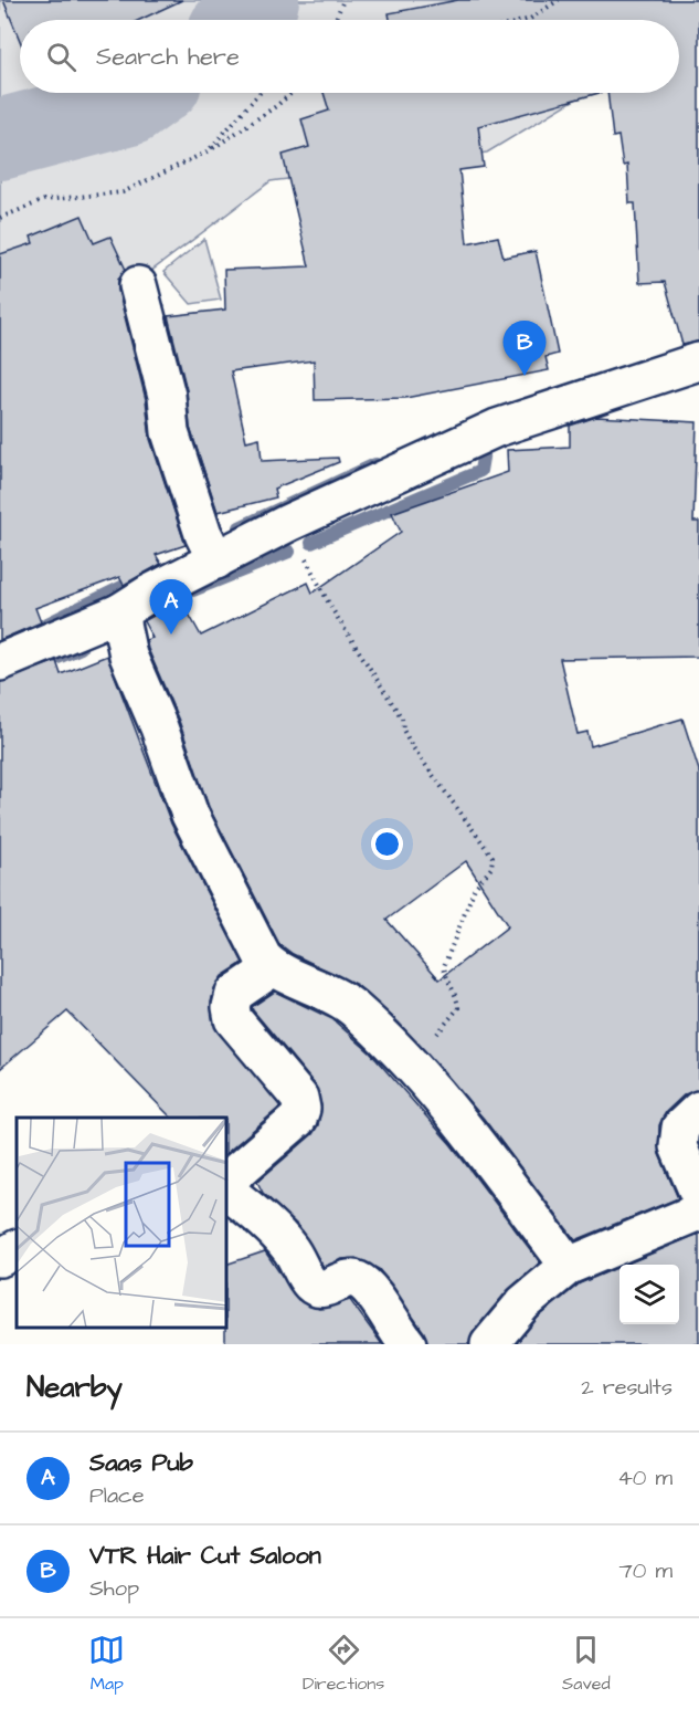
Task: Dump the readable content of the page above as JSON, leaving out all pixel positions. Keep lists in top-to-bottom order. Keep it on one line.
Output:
{"page":{"search":"Search here","pins":["B","A"],"heading":["Nearby","2 results"],"list":[{"mark":"A","name":"Saas Pub","note":"Place","value":"40 m"},{"mark":"B","name":"VTR Hair Cut Saloon","note":"Shop","value":"70 m"}],"nav":["Map","Directions","Saved"]}}
